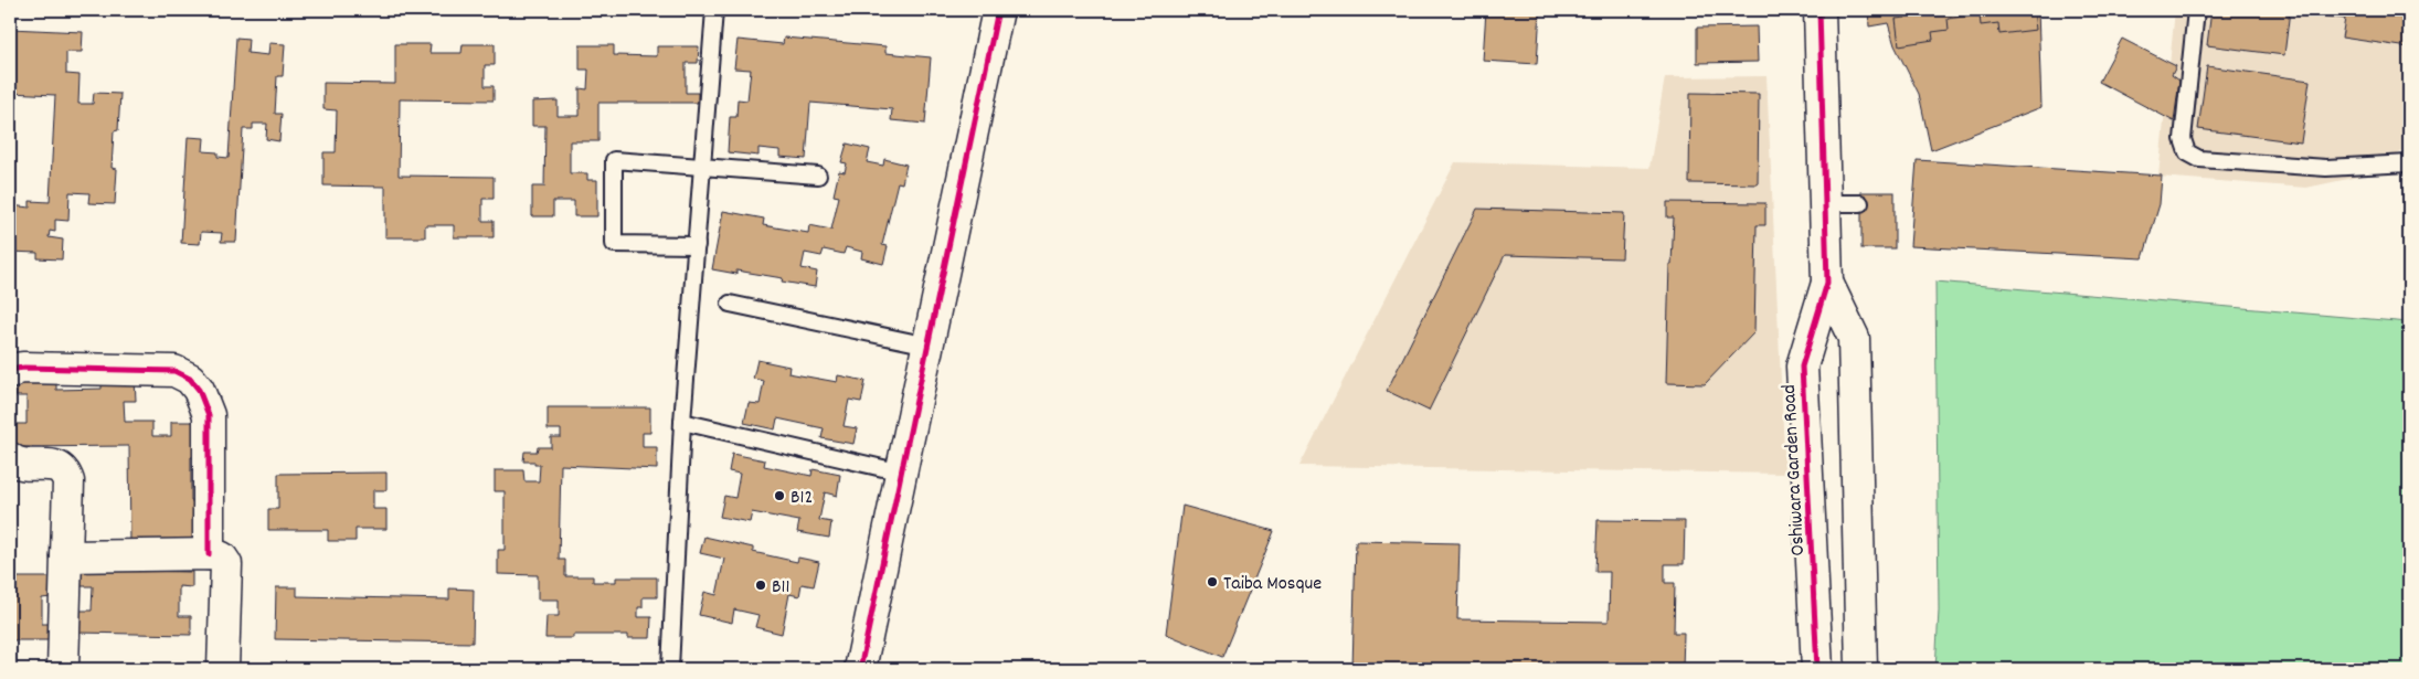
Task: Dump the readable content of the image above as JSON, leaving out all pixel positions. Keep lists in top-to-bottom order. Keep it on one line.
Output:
{"streets":{"street":["Oshiwara Garden Road"]},"places":["B12","Taiba Mosque","B11"]}
